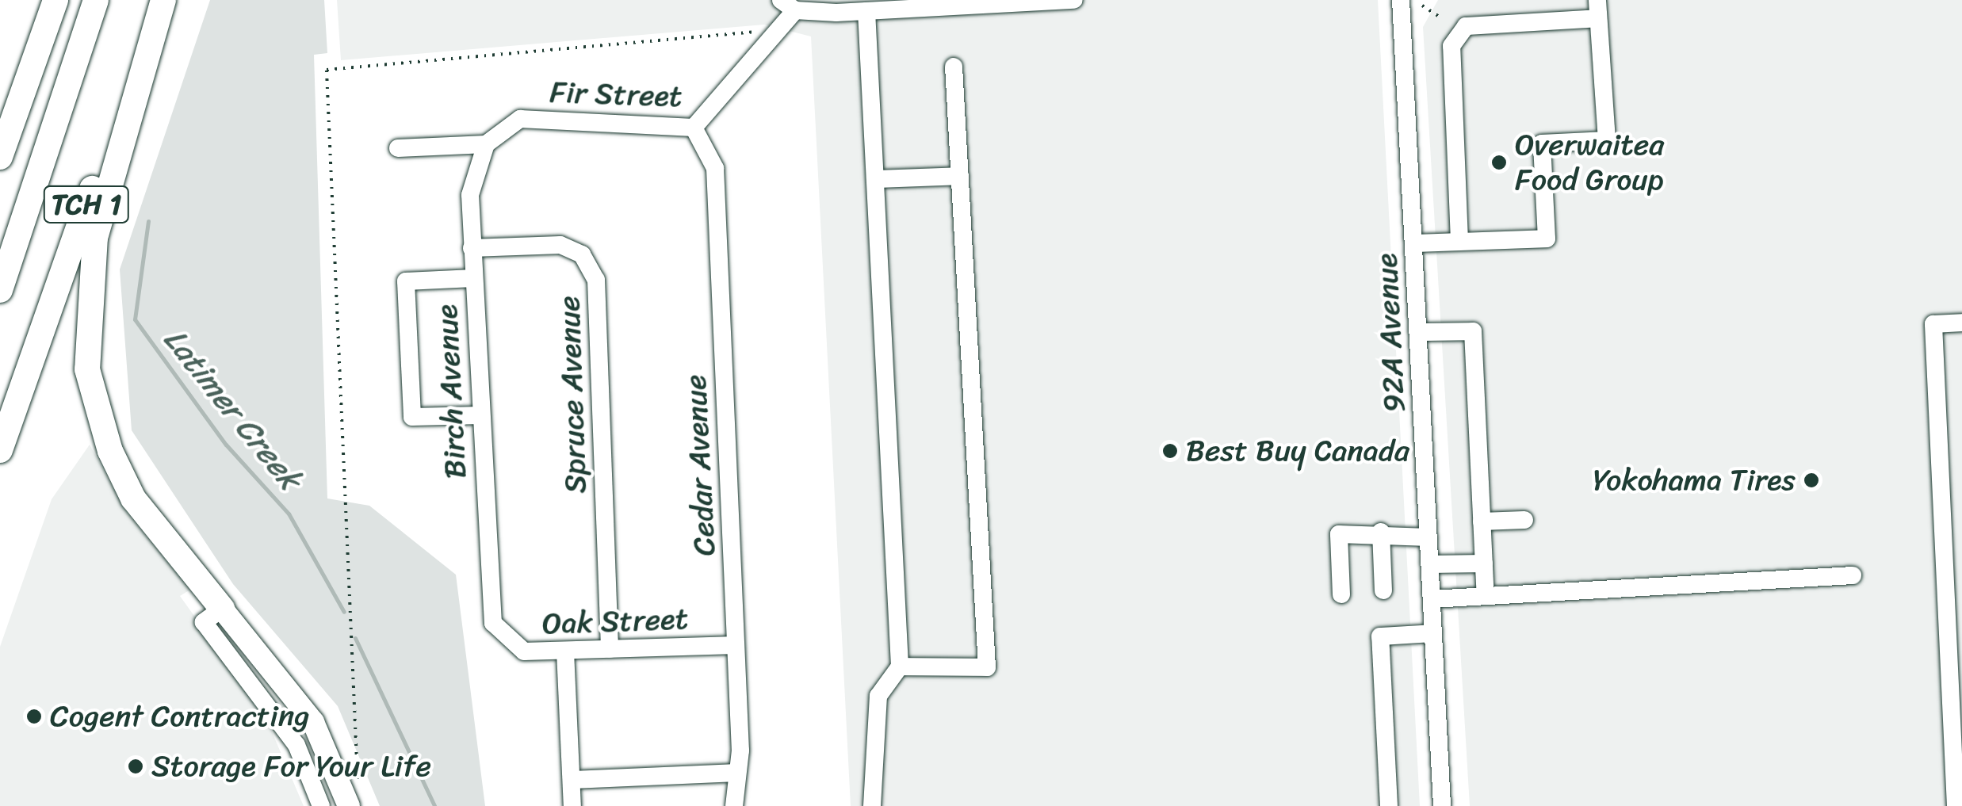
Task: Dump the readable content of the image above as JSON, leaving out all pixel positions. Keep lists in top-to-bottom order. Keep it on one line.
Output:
{"streets":{"highway":["TCH 1"],"street":["Fir Street","92A Avenue","Birch Avenue","Spruce Avenue","Cedar Avenue","Oak Street"]},"crossings":[["Fir Street","Birch Avenue"],["Fir Street","Cedar Avenue"],["Birch Avenue","Spruce Avenue"],["Birch Avenue","Oak Street"],["Spruce Avenue","Oak Street"],["Cedar Avenue","Oak Street"]],"water":["Latimer Creek"],"places":["Overwaitea Food Group","Best Buy Canada","Yokohama Tires","Cogent Contracting","Storage For Your Life"]}
